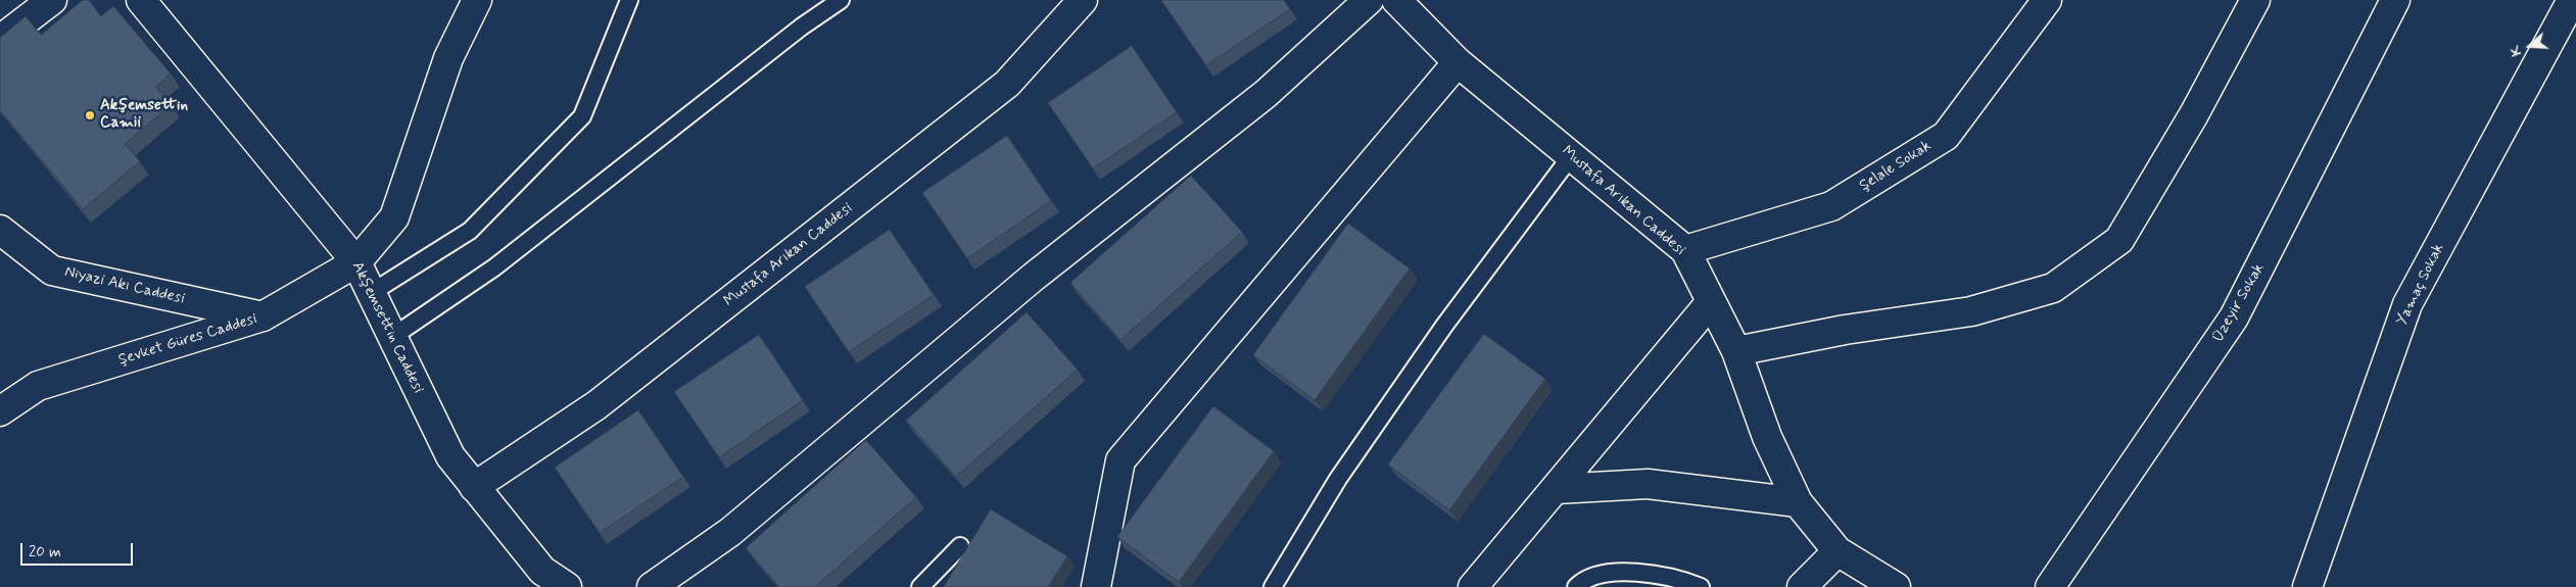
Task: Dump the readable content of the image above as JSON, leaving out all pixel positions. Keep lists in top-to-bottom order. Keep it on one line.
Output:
{"streets":{"street":["Şelale Sokak","Mustafa Arıkan Caddesi","Yamaç Sokak","Niyazi Akı Caddesi","Üzeyir Sokak","Akşemsettin Caddesi","Şevket Güres Caddesi"]},"crossings":[["Şelale Sokak","Mustafa Arıkan Caddesi"],["Mustafa Arıkan Caddesi","Akşemsettin Caddesi"],["Niyazi Akı Caddesi","Şevket Güres Caddesi"],["Akşemsettin Caddesi","Şevket Güres Caddesi"]],"places":["Akşemsettin Camii"],"scale_bar":"20 m","north":"left"}
